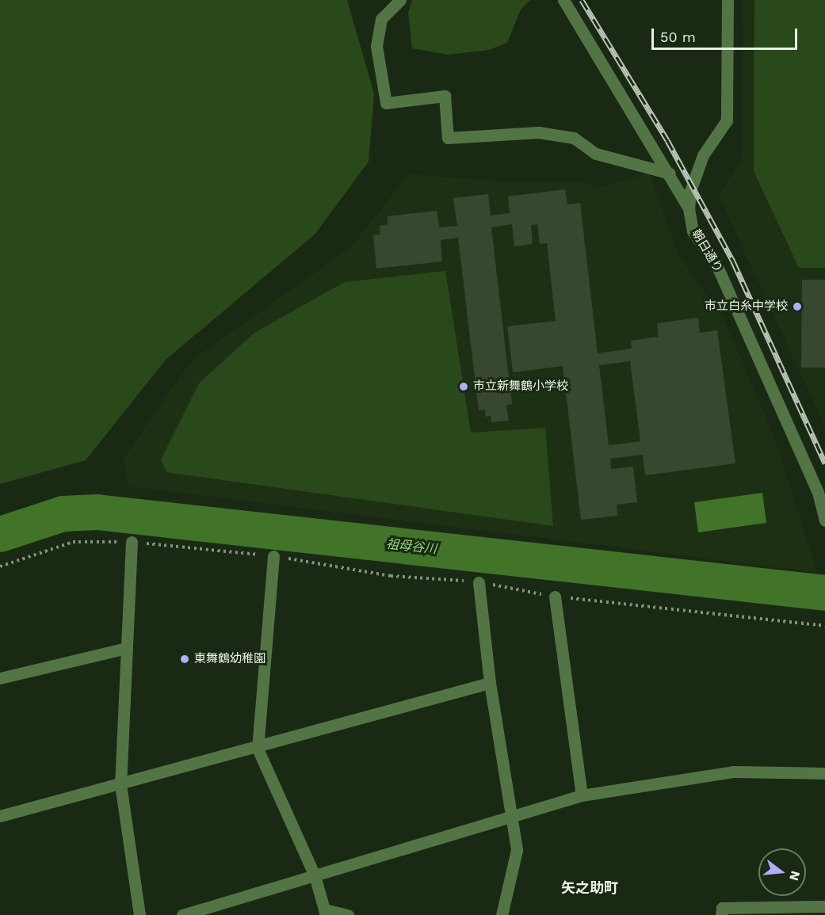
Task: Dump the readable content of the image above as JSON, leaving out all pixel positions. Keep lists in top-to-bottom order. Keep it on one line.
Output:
{"streets":{"street":["朝日通り"]},"districts":["矢之助町"],"water":["祖母谷川"],"places":["市立白糸中学校","市立新舞鶴小学校","東舞鶴幼稚園"],"scale_bar":"50 m","north":"right"}
